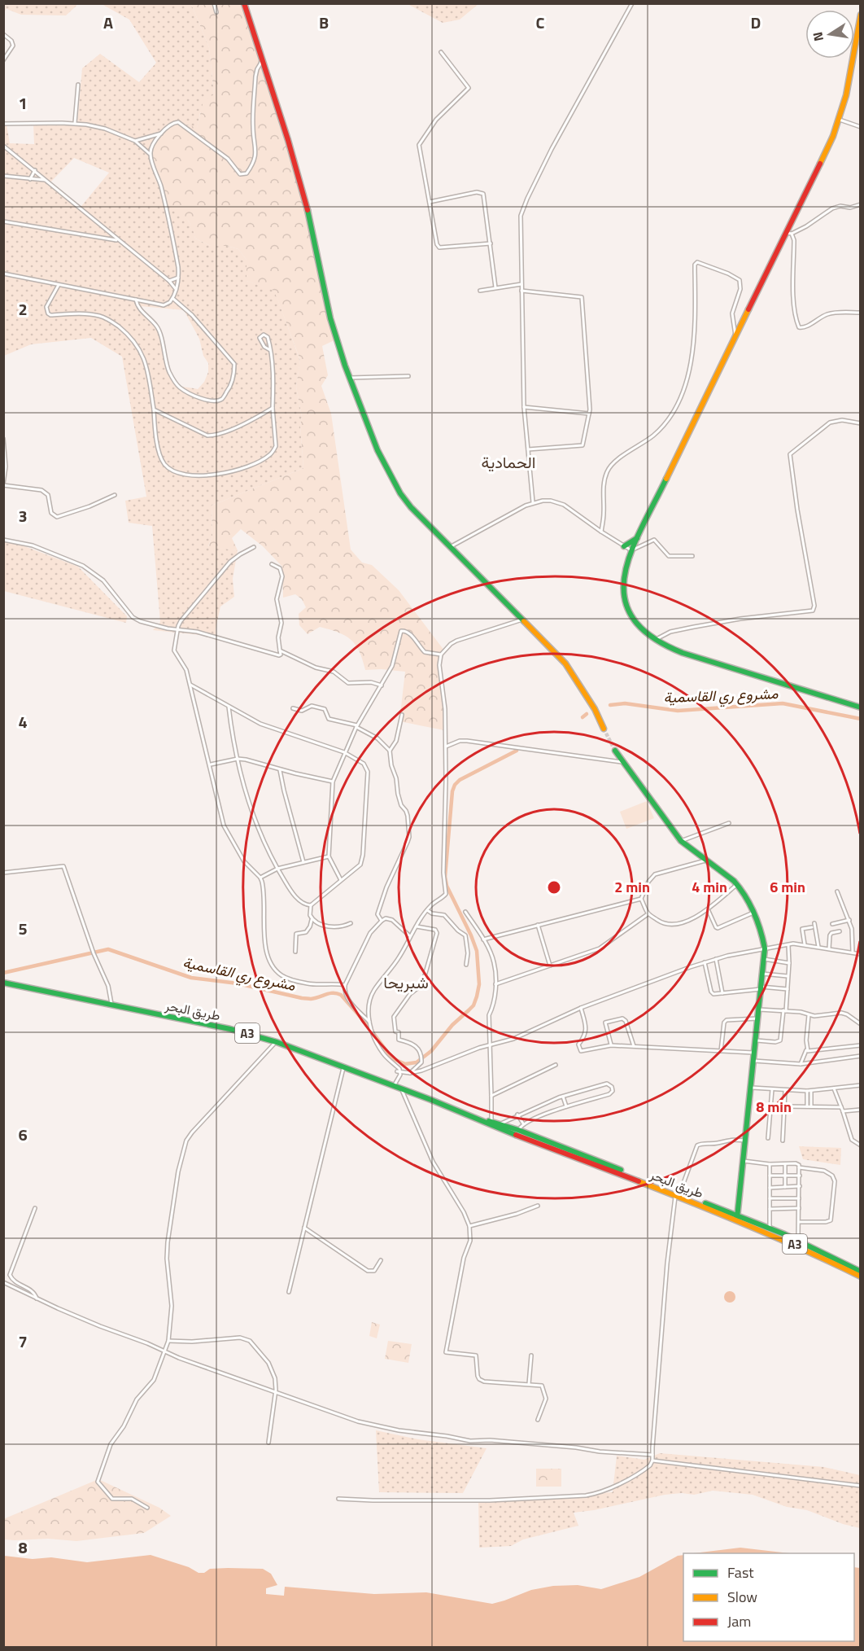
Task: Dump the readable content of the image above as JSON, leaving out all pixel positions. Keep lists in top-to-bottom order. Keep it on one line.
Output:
{"streets":{"main road":["طريق البحر","A3"]},"districts":["الحمادية","شبريحا"],"water":["مشروع ري القاسمية"],"legend":["Fast","Slow","Jam"],"north":"left","grid":{"columns":["A","B","C","D"],"rows":["1","2","3","4","5","6","7","8"]},"rings":["2 min","4 min","6 min","8 min"]}
